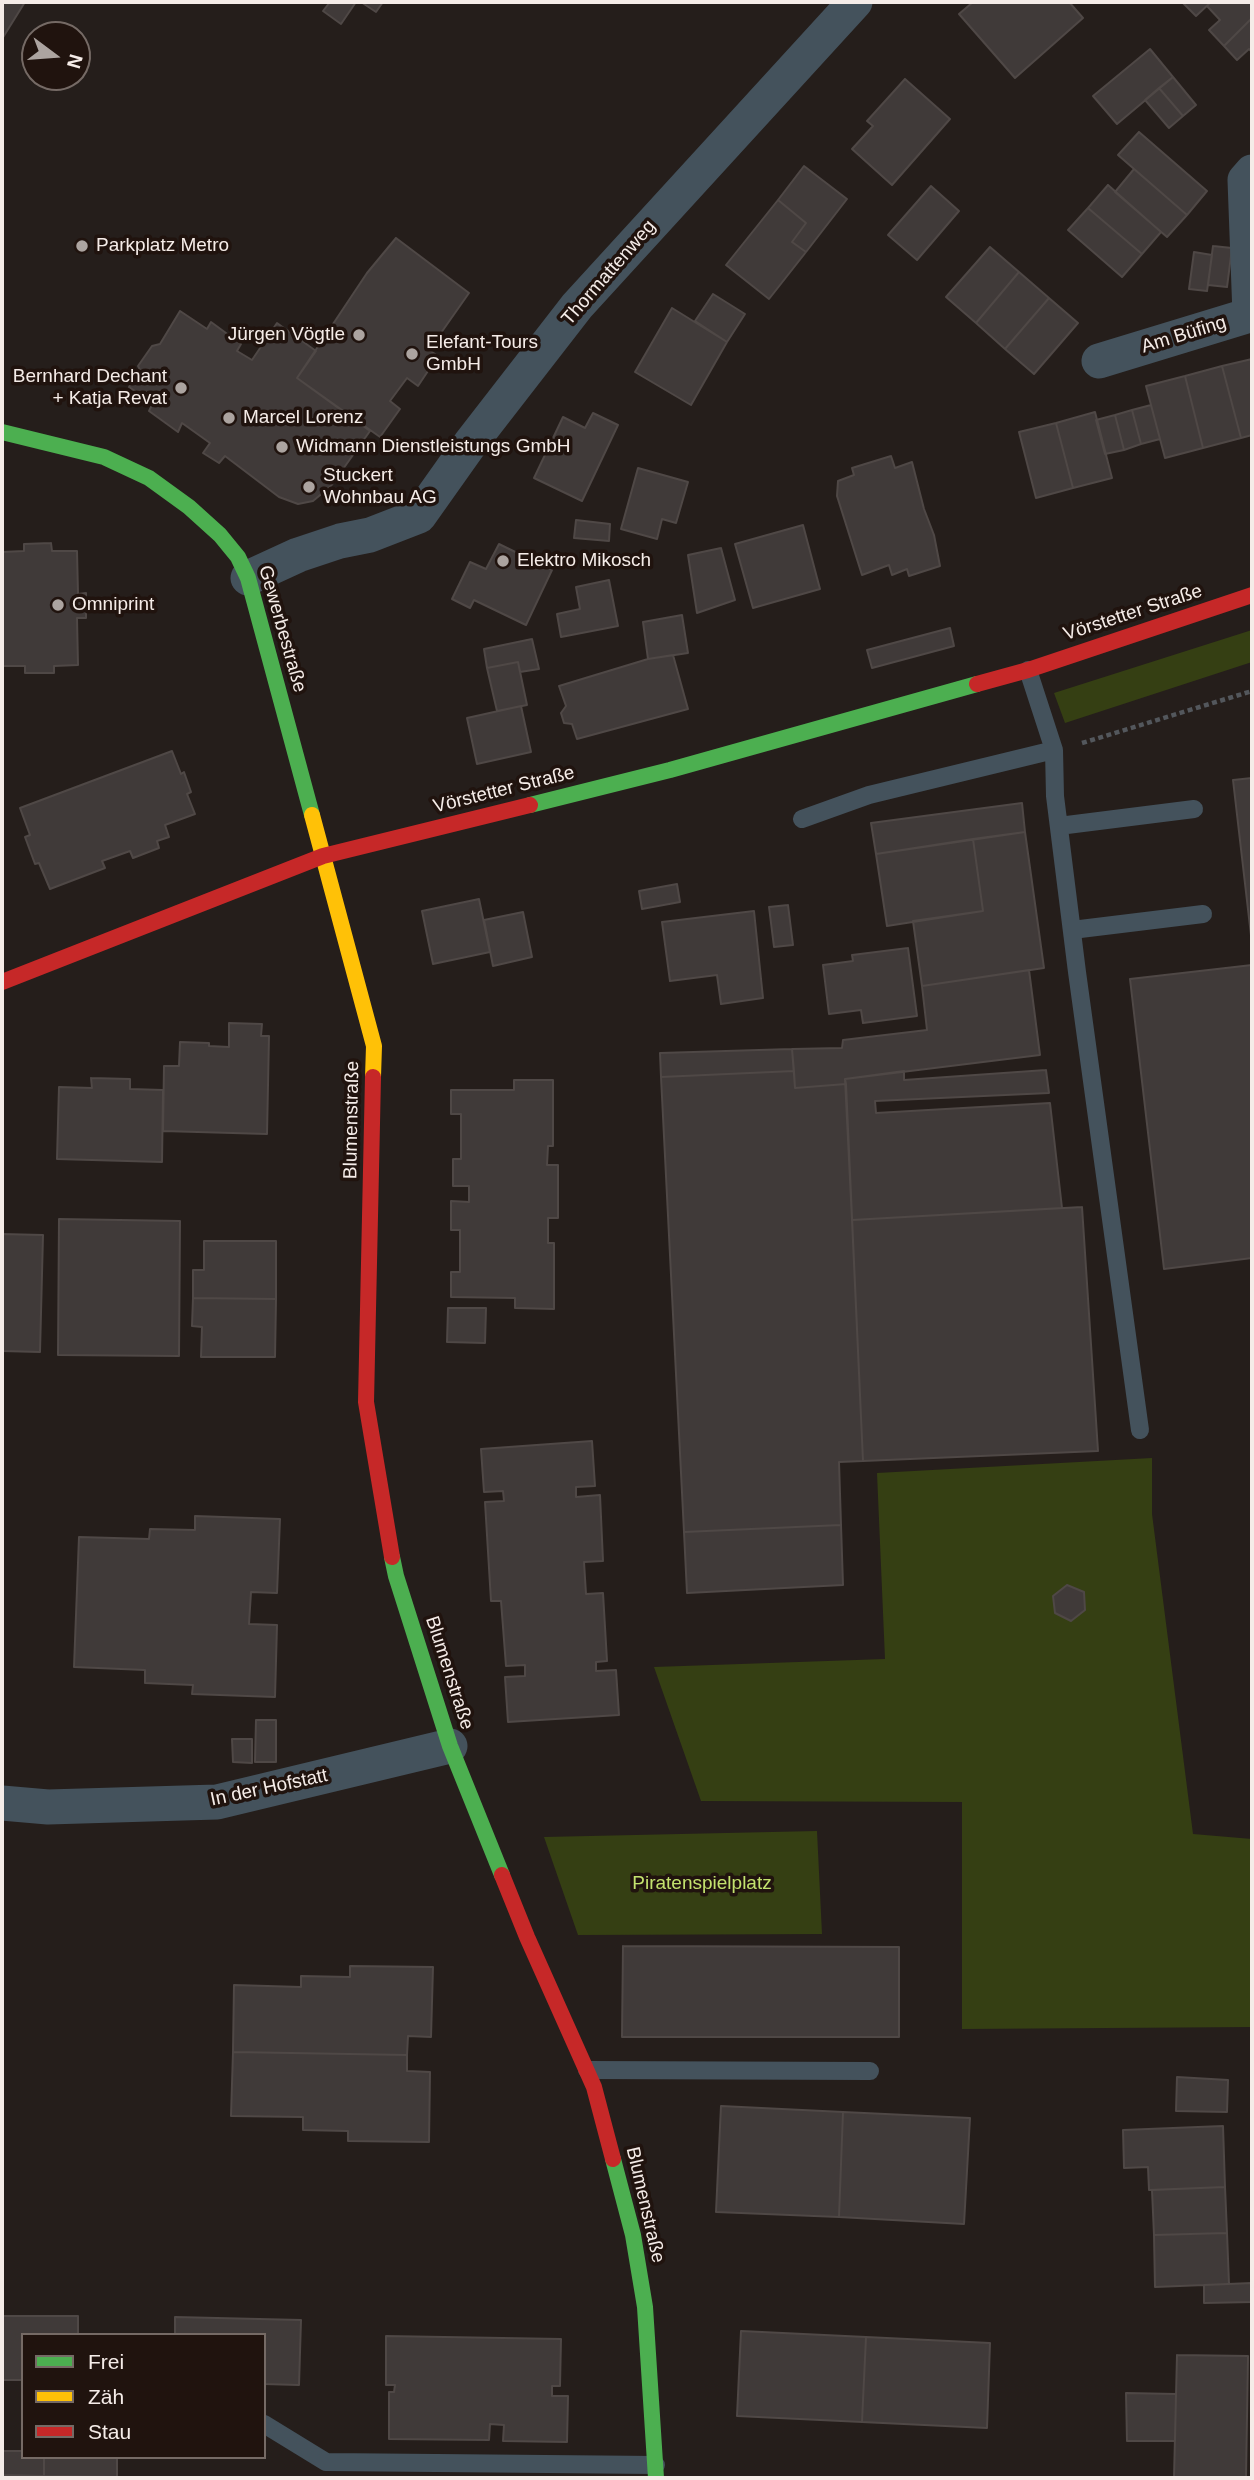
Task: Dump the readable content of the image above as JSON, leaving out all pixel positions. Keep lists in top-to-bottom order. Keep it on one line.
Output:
{"streets":{"street":["Thormattenweg","Am Büfing","Vörstetter Straße","Gewerbestraße","Blumenstraße","In der Hofstatt"]},"crossings":[["Thormattenweg","Gewerbestraße"],["Vörstetter Straße","Gewerbestraße"],["Vörstetter Straße","Blumenstraße"],["Gewerbestraße","Blumenstraße"],["Blumenstraße","In der Hofstatt"]],"parks":["Piratenspielplatz"],"places":["Parkplatz Metro","Jürgen Vögtle","Elefant-Tours GmbH","Bernhard Dechant + Katja Revat","Marcel Lorenz","Widmann Dienstleistungs GmbH","Stuckert Wohnbau AG","Elektro Mikosch","Omniprint"],"legend":["Frei","Zäh","Stau"],"north":"right"}
